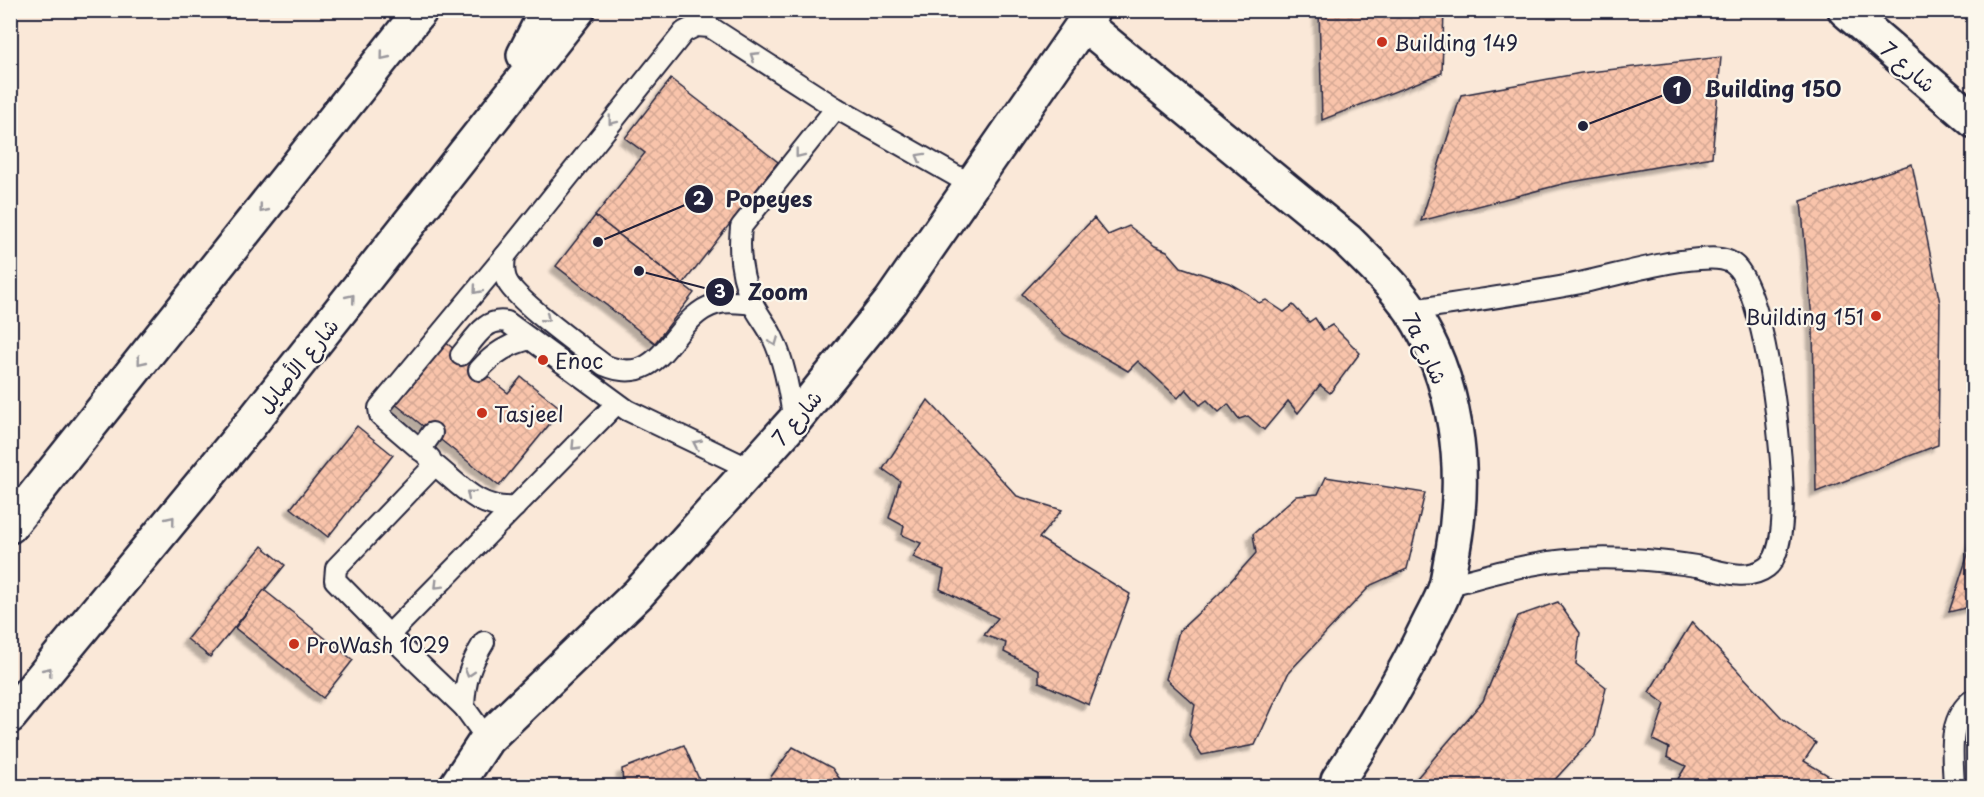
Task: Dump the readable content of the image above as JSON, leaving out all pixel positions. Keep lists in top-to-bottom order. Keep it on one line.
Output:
{"streets":{"street":["شارع 7","7a شارع","شارع الأصايل"]},"crossings":[["شارع 7","7a شارع"]],"places":["Building 149","Building 150","Popeyes","Zoom","Building 151","Enoc","Tasjeel","ProWash 1029"]}
